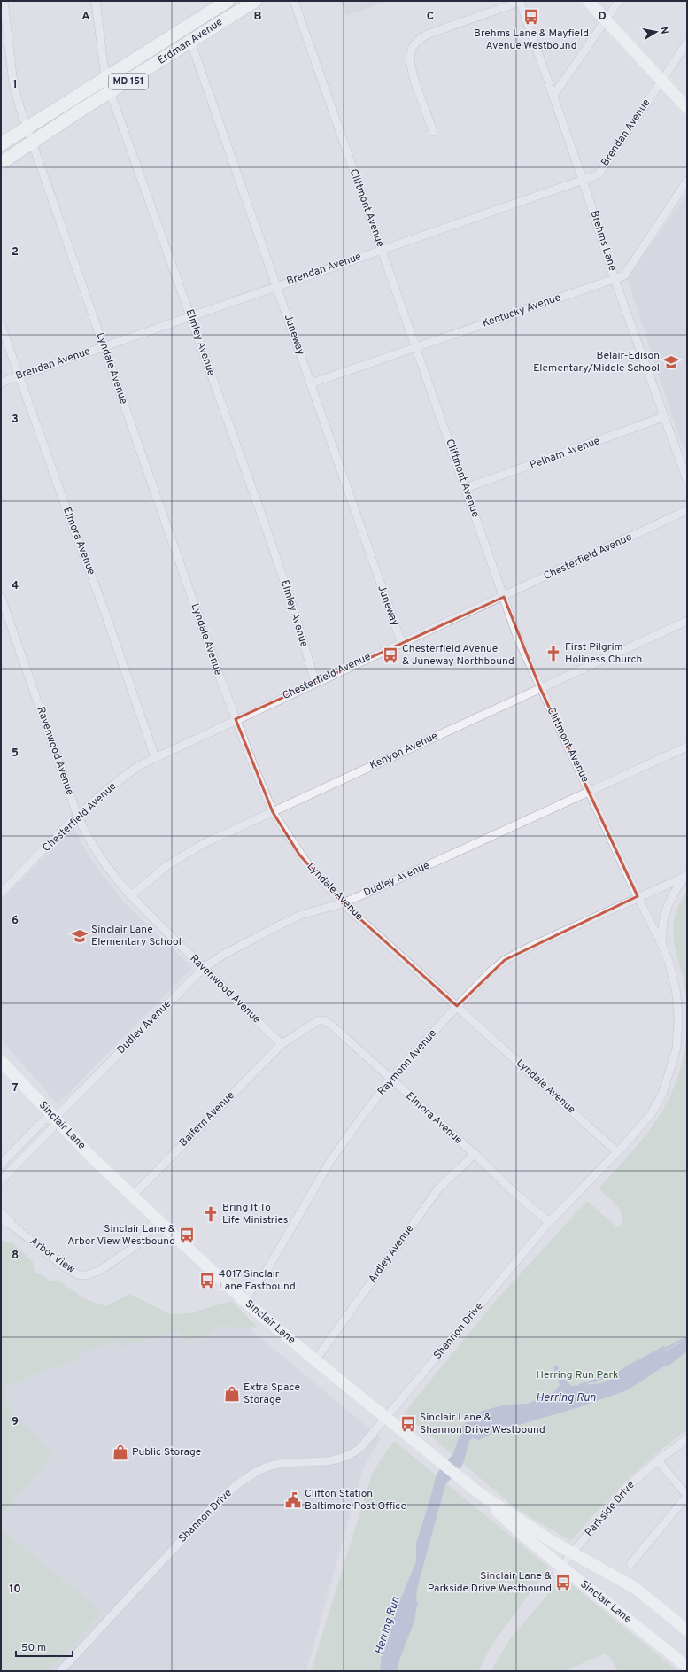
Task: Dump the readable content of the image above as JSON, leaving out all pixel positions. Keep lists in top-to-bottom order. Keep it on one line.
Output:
{"streets":{"main road":["Erdman Avenue","MD 151","Sinclair Lane"],"street":["Brendan Avenue","Cliftmont Avenue","Brehms Lane","Kentucky Avenue","Juneway","Elmley Avenue","Lyndale Avenue","Pelham Avenue","Elmora Avenue","Chesterfield Avenue","Ravenwood Avenue","Kenyon Avenue","Dudley Avenue","Raymonn Avenue","Balfern Avenue","Ardley Avenue","Arbor View","Shannon Drive","Parkside Drive"]},"crossings":[["Erdman Avenue","Juneway"],["Erdman Avenue","Elmley Avenue"],["Erdman Avenue","Lyndale Avenue"],["Brendan Avenue","Cliftmont Avenue"],["Brendan Avenue","Brehms Lane"],["Brendan Avenue","Juneway"],["Brendan Avenue","Elmley Avenue"],["Brendan Avenue","Lyndale Avenue"],["Brendan Avenue","Elmora Avenue"],["Cliftmont Avenue","Kentucky Avenue"],["Cliftmont Avenue","Pelham Avenue"],["Cliftmont Avenue","Chesterfield Avenue"],["Cliftmont Avenue","Kenyon Avenue"],["Cliftmont Avenue","Dudley Avenue"],["Cliftmont Avenue","Raymonn Avenue"],["Cliftmont Avenue","Shannon Drive"],["Brehms Lane","Kentucky Avenue"],["Brehms Lane","Pelham Avenue"],["Kentucky Avenue","Juneway"],["Juneway","Chesterfield Avenue"],["Elmley Avenue","Chesterfield Avenue"],["Lyndale Avenue","Chesterfield Avenue"],["Lyndale Avenue","Kenyon Avenue"],["Lyndale Avenue","Dudley Avenue"],["Lyndale Avenue","Raymonn Avenue"],["Lyndale Avenue","Shannon Drive"],["Elmora Avenue","Chesterfield Avenue"],["Elmora Avenue","Ravenwood Avenue"],["Elmora Avenue","Raymonn Avenue"],["Elmora Avenue","Balfern Avenue"],["Elmora Avenue","Ardley Avenue"],["Elmora Avenue","Shannon Drive"],["Chesterfield Avenue","Ravenwood Avenue"],["Ravenwood Avenue","Kenyon Avenue"],["Ravenwood Avenue","Dudley Avenue"],["Ravenwood Avenue","Balfern Avenue"],["Dudley Avenue","Sinclair Lane"],["Raymonn Avenue","Sinclair Lane"],["Raymonn Avenue","Shannon Drive"],["Balfern Avenue","Sinclair Lane"],["Sinclair Lane","Ardley Avenue"],["Sinclair Lane","Arbor View"],["Sinclair Lane","Shannon Drive"],["Sinclair Lane","Parkside Drive"]],"water":["Herring Run"],"parks":["Herring Run Park"],"places":{"bus stop":["Brehms Lane & Mayfield Avenue Westbound","Chesterfield Avenue & Juneway Northbound","Sinclair Lane & Arbor View Westbound","4017 Sinclair Lane Eastbound","Sinclair Lane & Shannon Drive Westbound","Sinclair Lane & Parkside Drive Westbound"],"school or university":["Belair-Edison Elementary/Middle School","Sinclair Lane Elementary School"],"church":["First Pilgrim Holiness Church","Bring It To Life Ministries"],"shop":["Extra Space Storage","Public Storage"],"public building":["Clifton Station Baltimore Post Office"]},"scale_bar":"50 m","north":"right","grid":{"columns":["A","B","C","D"],"rows":["1","2","3","4","5","6","7","8","9","10"]}}
